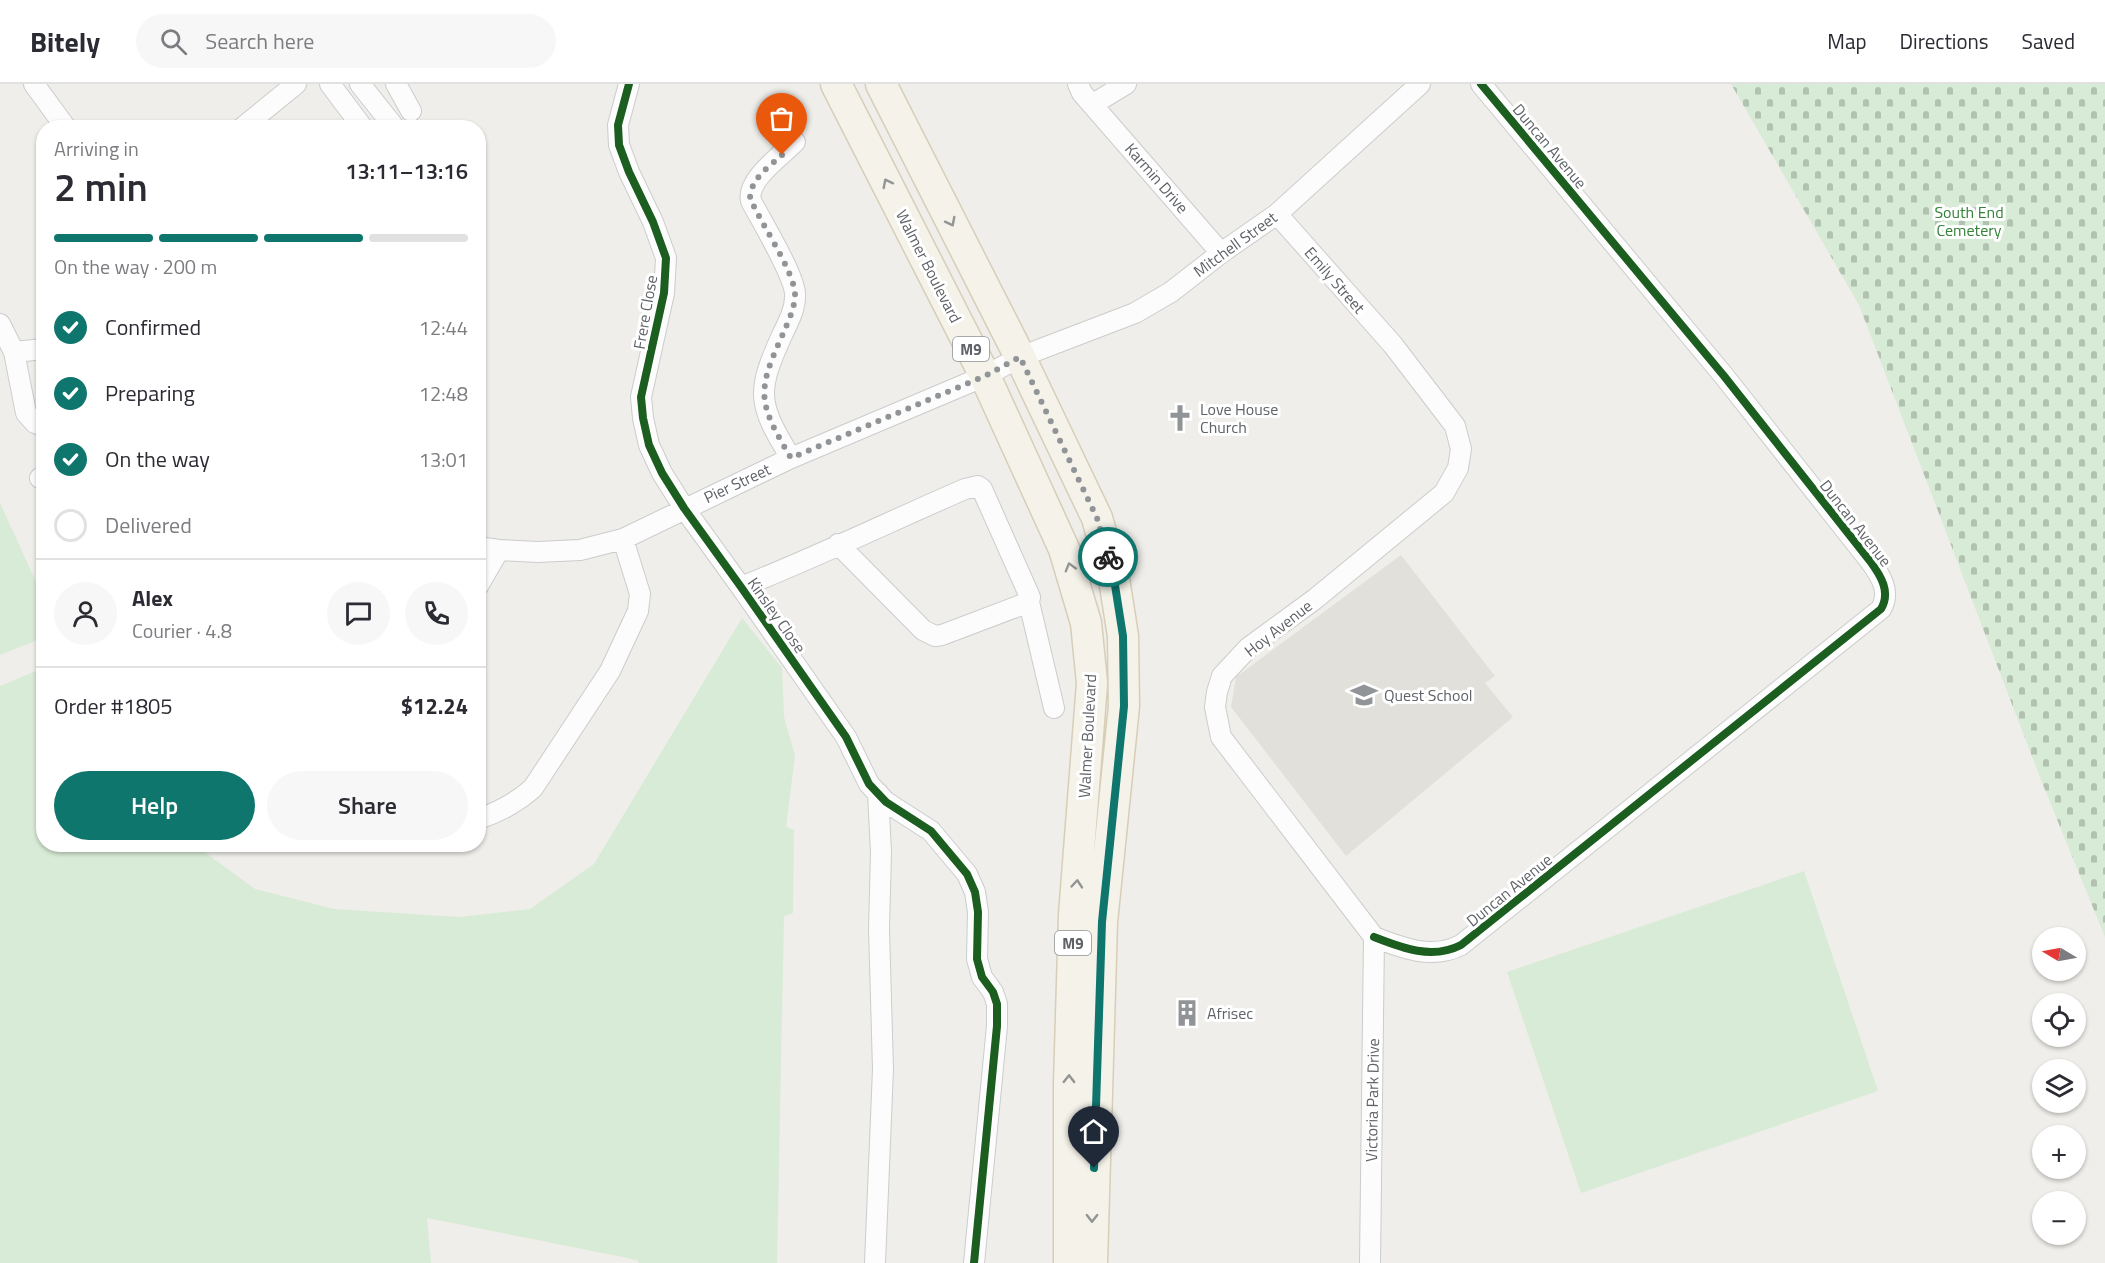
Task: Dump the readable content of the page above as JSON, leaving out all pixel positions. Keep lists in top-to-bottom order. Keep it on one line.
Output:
{"streets":{"main road":["Walmer Boulevard","M9"],"street":["Duncan Avenue","Karmin Drive","Mitchell Street","Emily Street","Frere Close","Pier Street","Kinsley Close","Hoy Avenue","Victoria Park Drive"]},"crossings":[["Duncan Avenue","Hoy Avenue"],["Duncan Avenue","Victoria Park Drive"],["Karmin Drive","Mitchell Street"],["Mitchell Street","Walmer Boulevard"],["Mitchell Street","Emily Street"],["Mitchell Street","Pier Street"],["Walmer Boulevard","Pier Street"],["Emily Street","Hoy Avenue"],["Frere Close","Pier Street"],["Frere Close","Kinsley Close"],["Pier Street","Kinsley Close"],["Hoy Avenue","Victoria Park Drive"]],"parks":["South End Cemetery"],"places":{"church":["Love House Church"],"school or university":["Quest School"],"building":["Afrisec"]},"north":"left","page":{"header":"Bitely","search":"Search here","nav":["Map","Directions","Saved"],"heading":["2 min","Arriving in","13:11–13:16"],"panel":["Alex","Courier · 4.8","Order #1805","$12.24"],"bar":"On the way · 200 m","list":[["Confirmed","12:44"],["Preparing","12:48"],["On the way","13:01"],"Delivered"],"buttons":["Help","Share"],"map_buttons":["+","−"]}}
